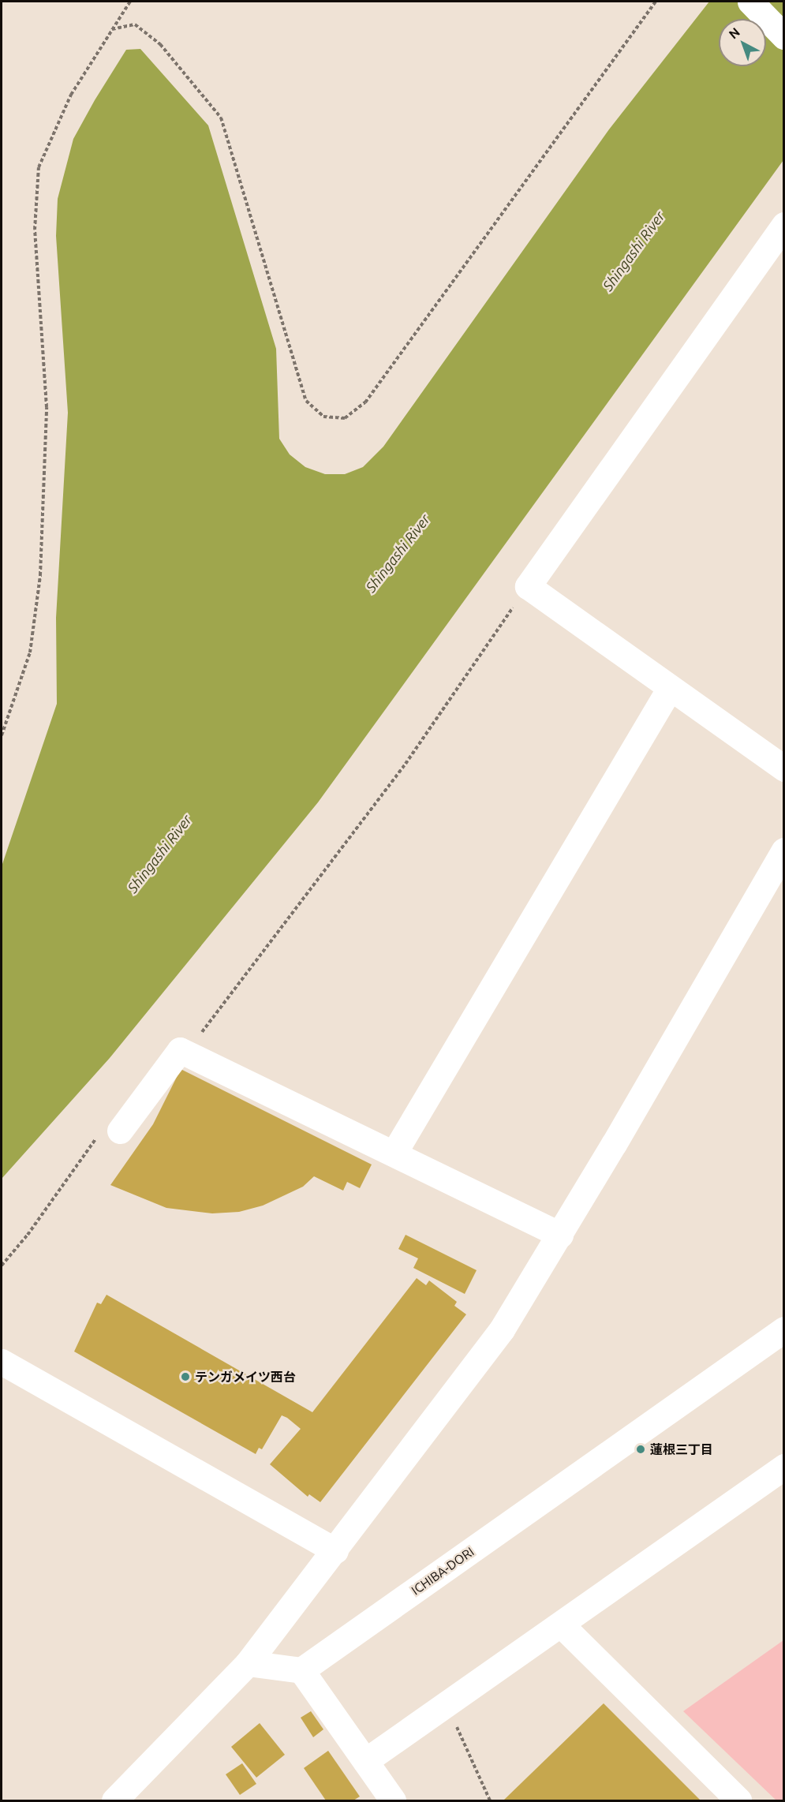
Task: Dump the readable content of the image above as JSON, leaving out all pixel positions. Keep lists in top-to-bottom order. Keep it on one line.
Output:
{"streets":{"street":["ICHIBA-DORI"]},"water":["Shingashi River"],"places":["テンガメイツ西台","蓮根三丁目"],"north":"top left"}
